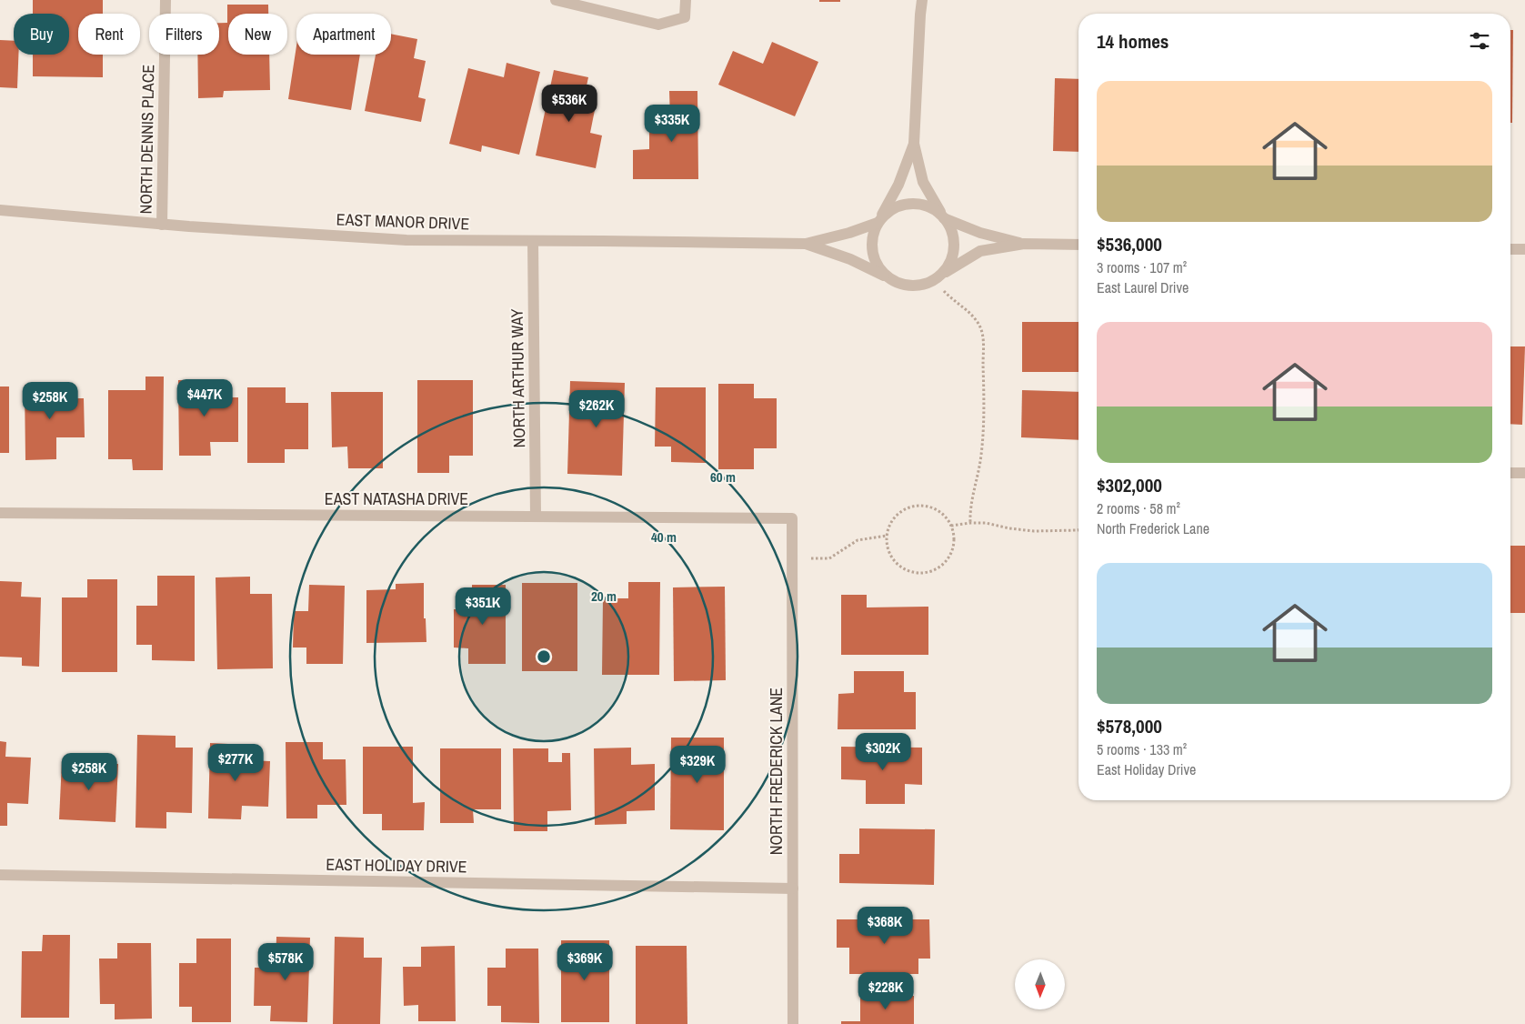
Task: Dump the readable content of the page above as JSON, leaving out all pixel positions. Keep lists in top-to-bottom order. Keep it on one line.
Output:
{"streets":{"street":["NORTH DENNIS PLACE","EAST MANOR DRIVE","NORTH ARTHUR WAY","EAST NATASHA DRIVE","NORTH FREDERICK LANE","EAST HOLIDAY DRIVE"]},"crossings":[["NORTH DENNIS PLACE","EAST MANOR DRIVE"],["EAST MANOR DRIVE","NORTH ARTHUR WAY"],["NORTH ARTHUR WAY","EAST NATASHA DRIVE"],["EAST NATASHA DRIVE","NORTH FREDERICK LANE"],["NORTH FREDERICK LANE","EAST HOLIDAY DRIVE"]],"north":"bottom","page":{"chip":["Buy","Rent","Filters","New","Apartment"],"heading":"14 homes","list":[{"name":"$536,000","note":"3 rooms · 107 m² · East Laurel Drive"},{"name":"$302,000","note":"2 rooms · 58 m² · North Frederick Lane"},{"name":"$578,000","note":"5 rooms · 133 m² · East Holiday Drive"}],"price":["$536K","$335K","$447K","$258K","$262K","$351K","$302K","$277K","$329K","$258K","$368K","$578K","$369K","$228K"]},"rings":["60 m","40 m","20 m"]}
